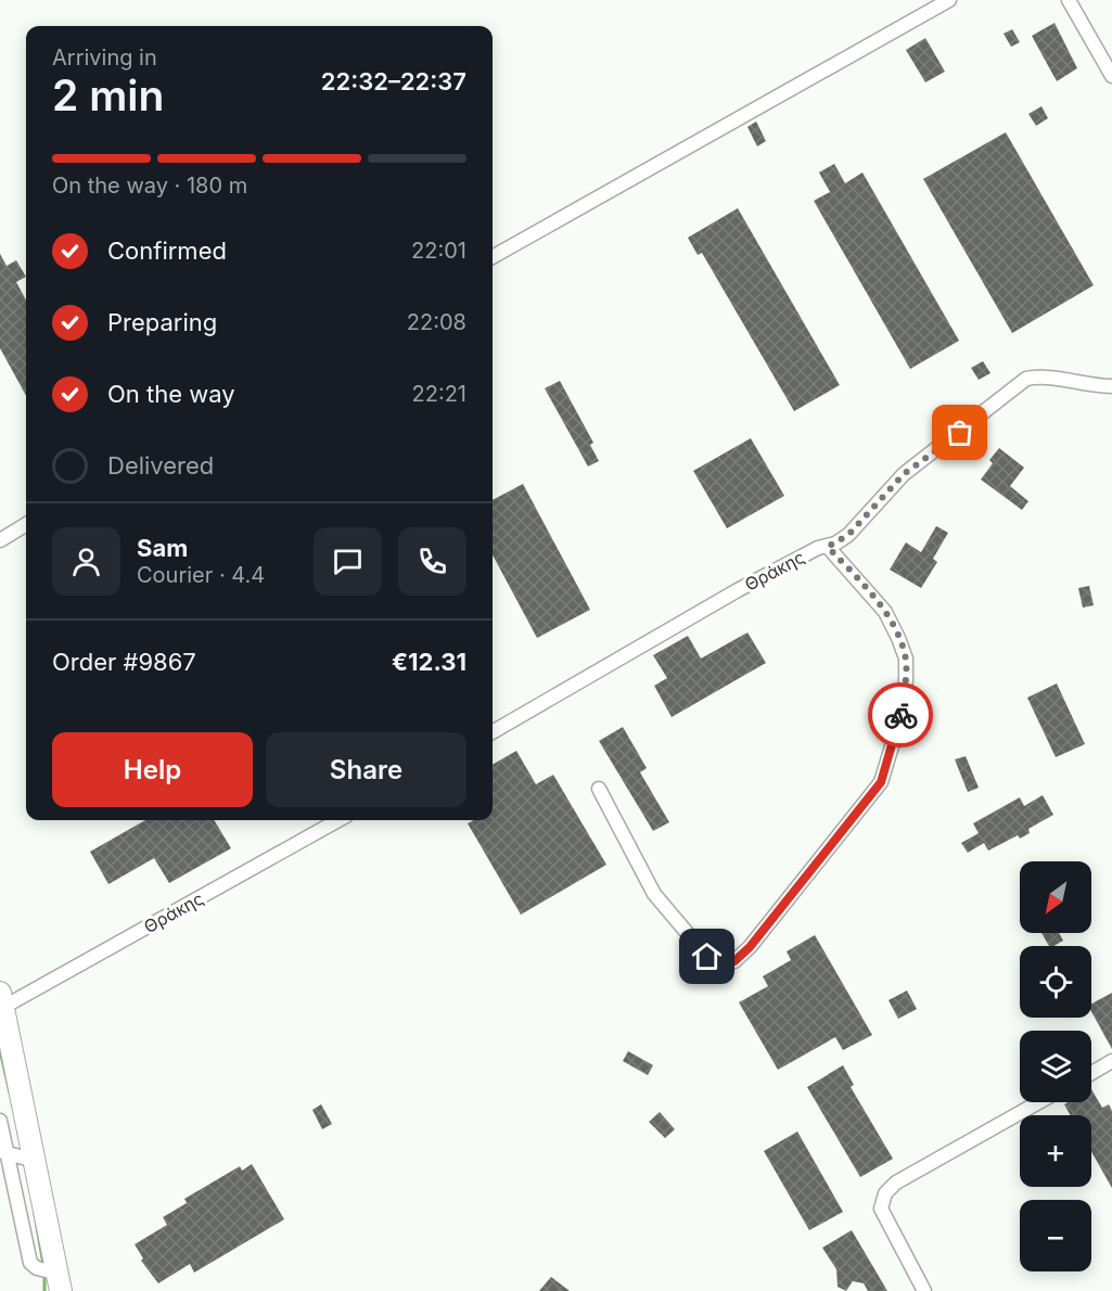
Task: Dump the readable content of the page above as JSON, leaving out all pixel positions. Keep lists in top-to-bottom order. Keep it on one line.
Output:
{"streets":{"street":["Θράκης"]},"north":"bottom left","page":{"heading":["2 min","Arriving in","22:32–22:37"],"panel":["Sam","Courier · 4.4","Order #9867","€12.31"],"bar":"On the way · 180 m","list":[["Confirmed","22:01"],["Preparing","22:08"],["On the way","22:21"],"Delivered"],"buttons":["Help","Share"],"map_buttons":["+","−"]}}
